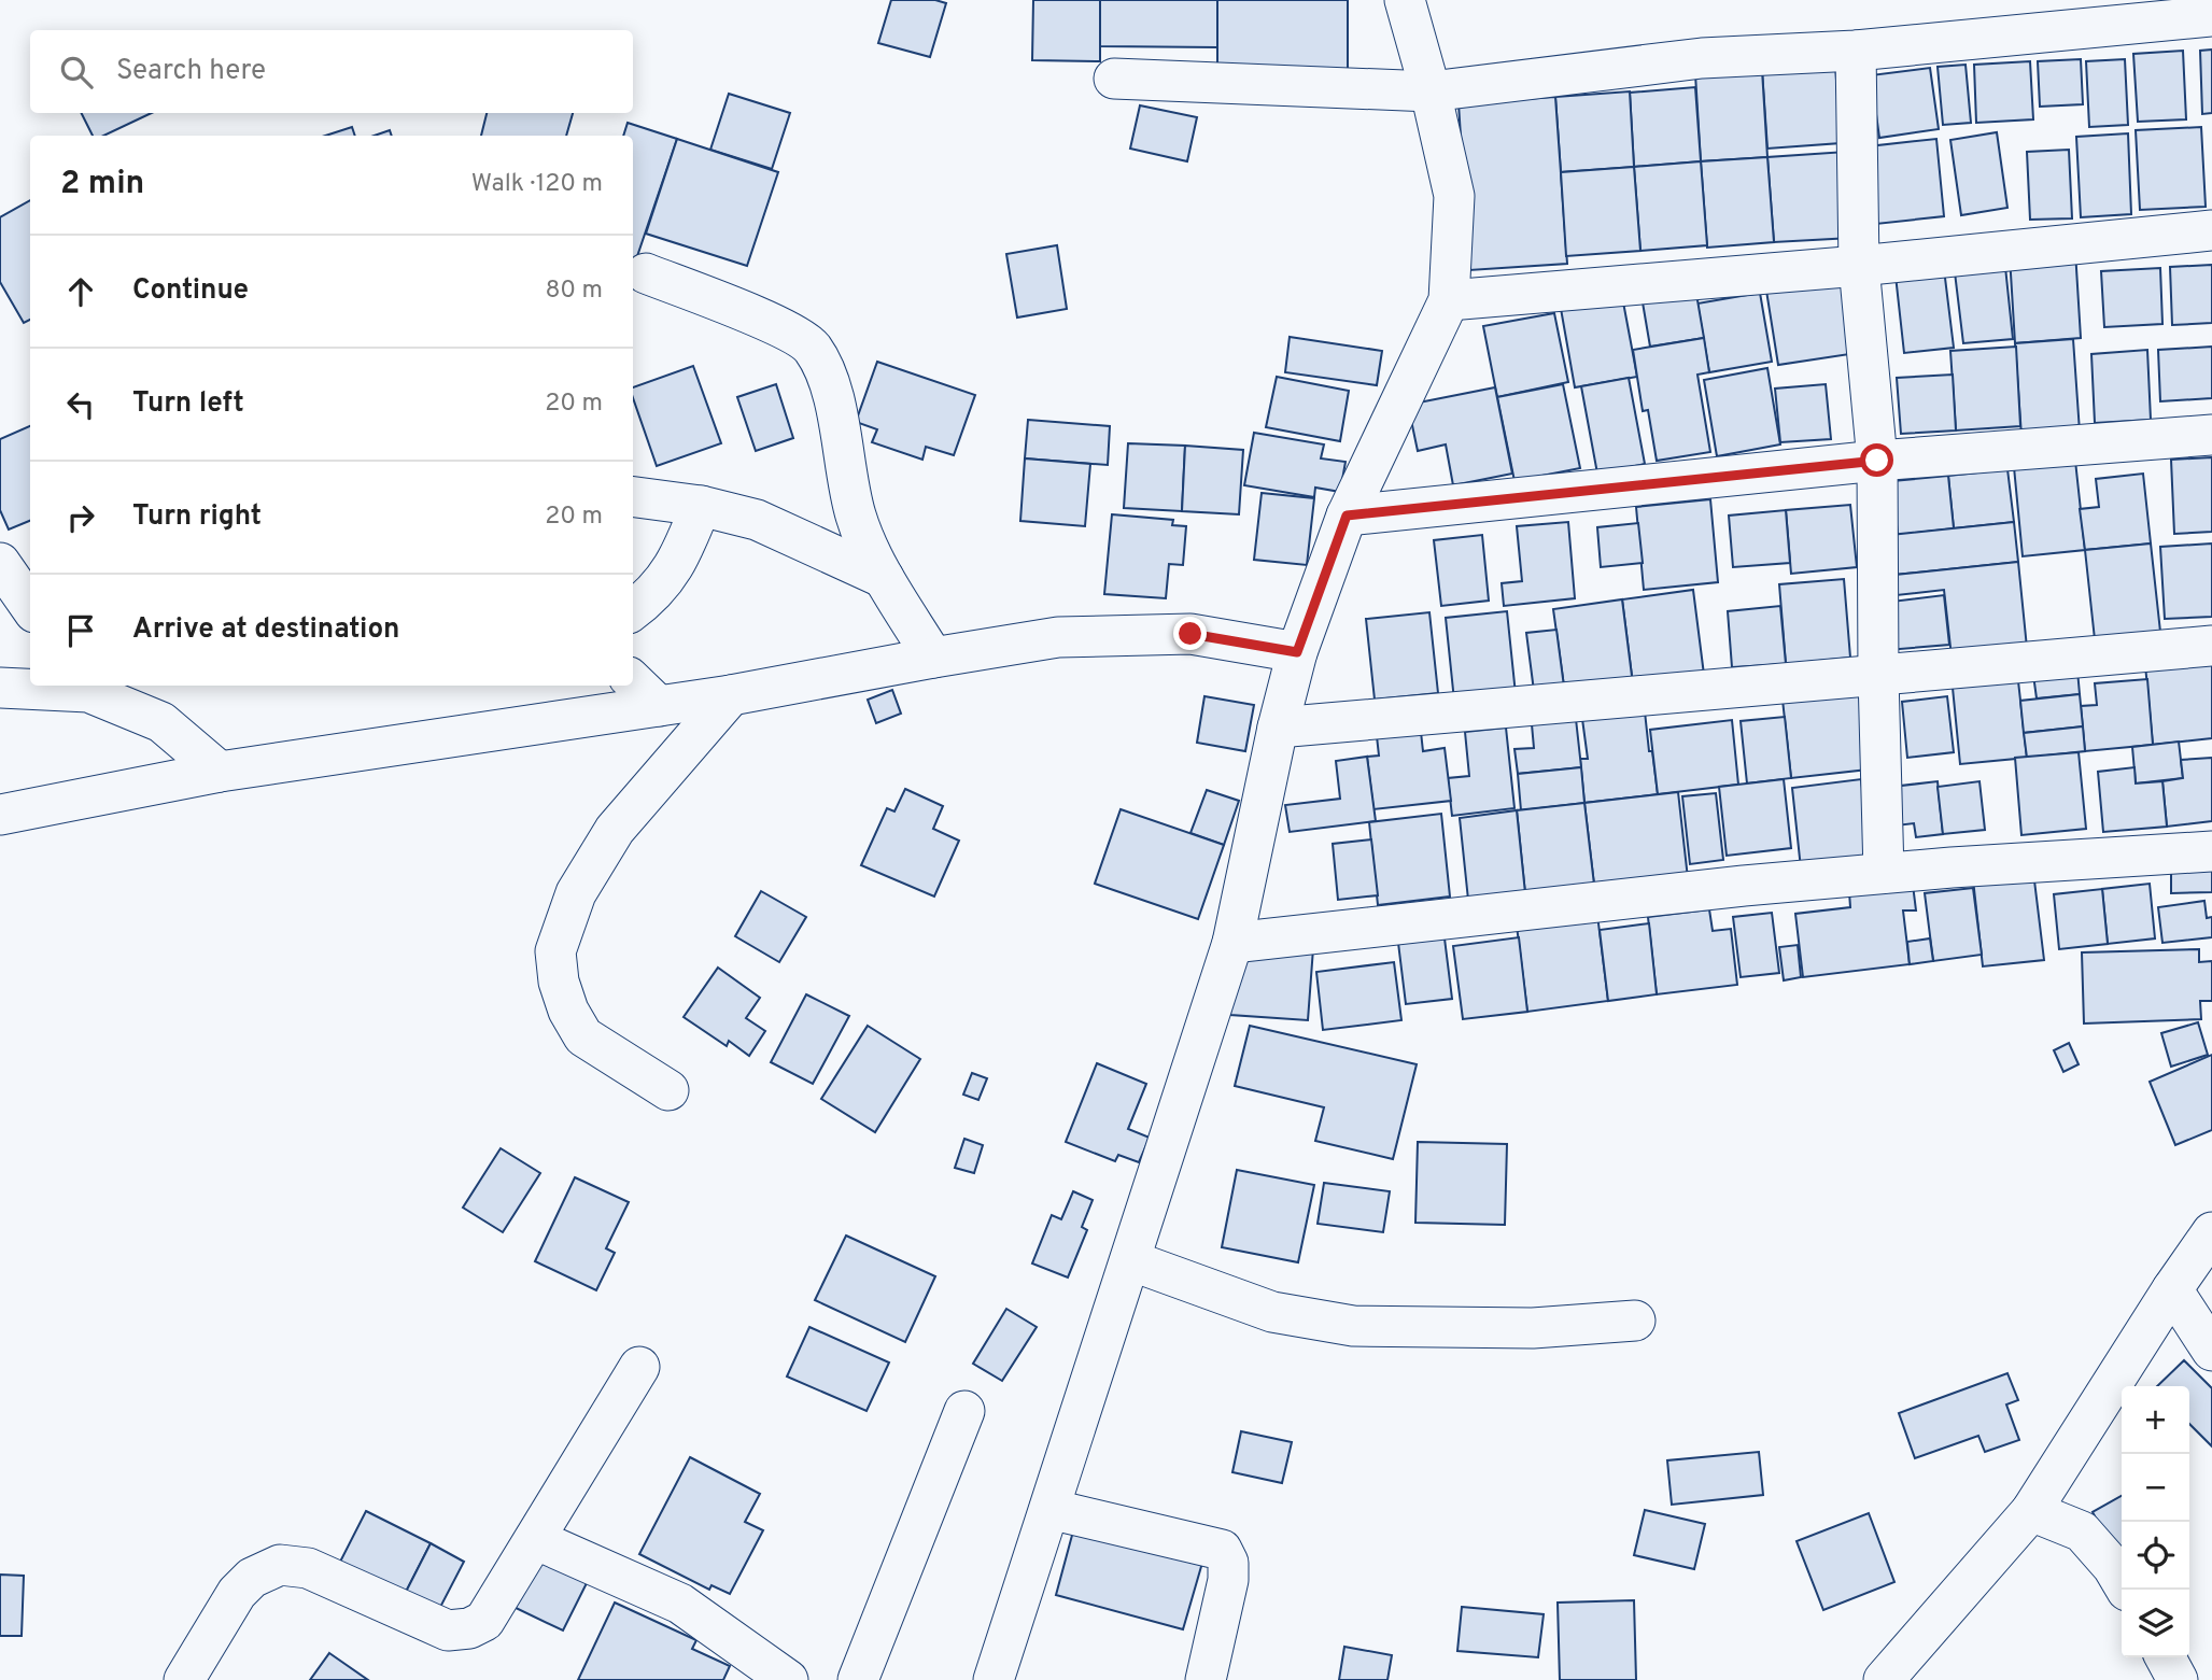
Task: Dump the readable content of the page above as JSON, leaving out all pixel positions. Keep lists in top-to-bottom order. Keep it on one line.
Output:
{"page":{"search":"Search here","heading":["2 min","Walk · 120 m"],"list":[["Continue","80 m"],["Turn left","20 m"],["Turn right","20 m"],"Arrive at destination"],"map_buttons":["+","−"]}}
